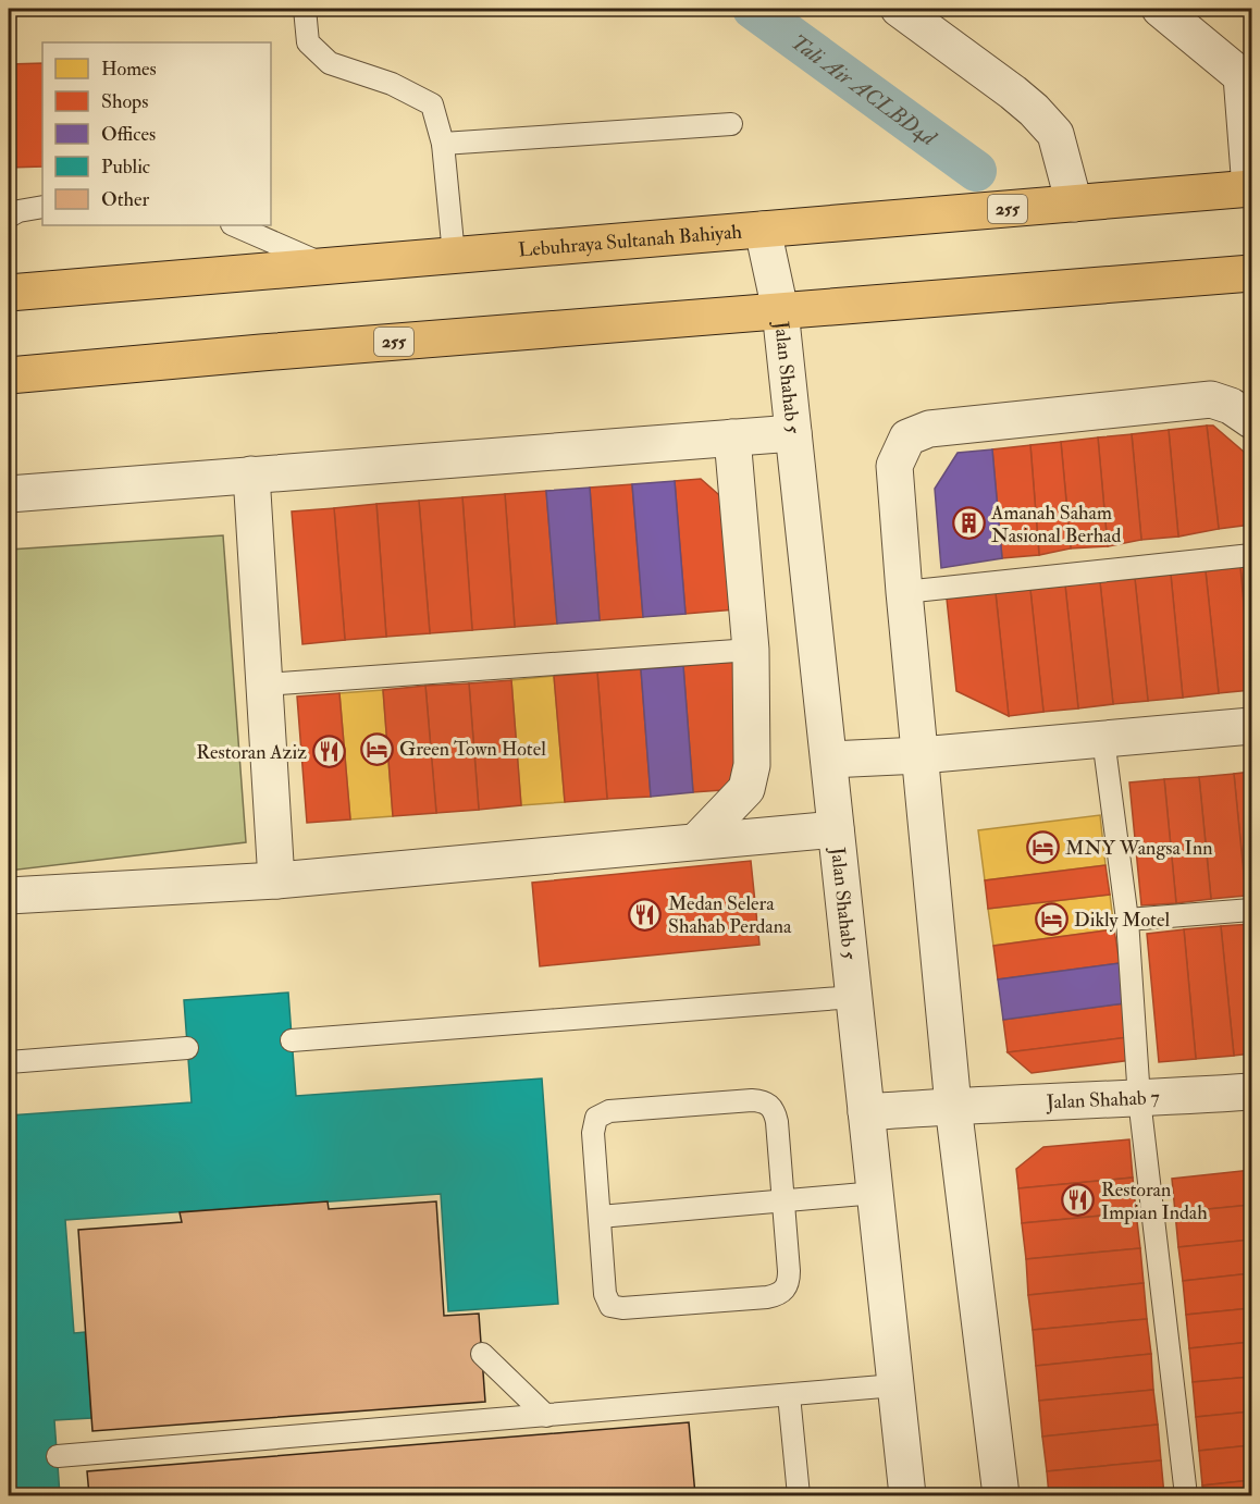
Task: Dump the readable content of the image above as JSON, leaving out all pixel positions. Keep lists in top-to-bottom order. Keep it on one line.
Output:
{"streets":{"main road":["255","Lebuhraya Sultanah Bahiyah"],"street":["Jalan Shahab 5","Jalan Shahab 7"]},"crossings":[["255","Jalan Shahab 5"],["Lebuhraya Sultanah Bahiyah","Jalan Shahab 5"],["Jalan Shahab 5","Jalan Shahab 7"]],"water":["Tali Air ACLBD4d"],"places":{"building":["Amanah Saham Nasional Berhad"],"hotel":["Green Town Hotel","MNY Wangsa Inn","Dikly Motel"],"restaurant":["Restoran Aziz","Medan Selera Shahab Perdana","Restoran Impian Indah"]},"legend":["Homes","Shops","Offices","Public","Other"]}
